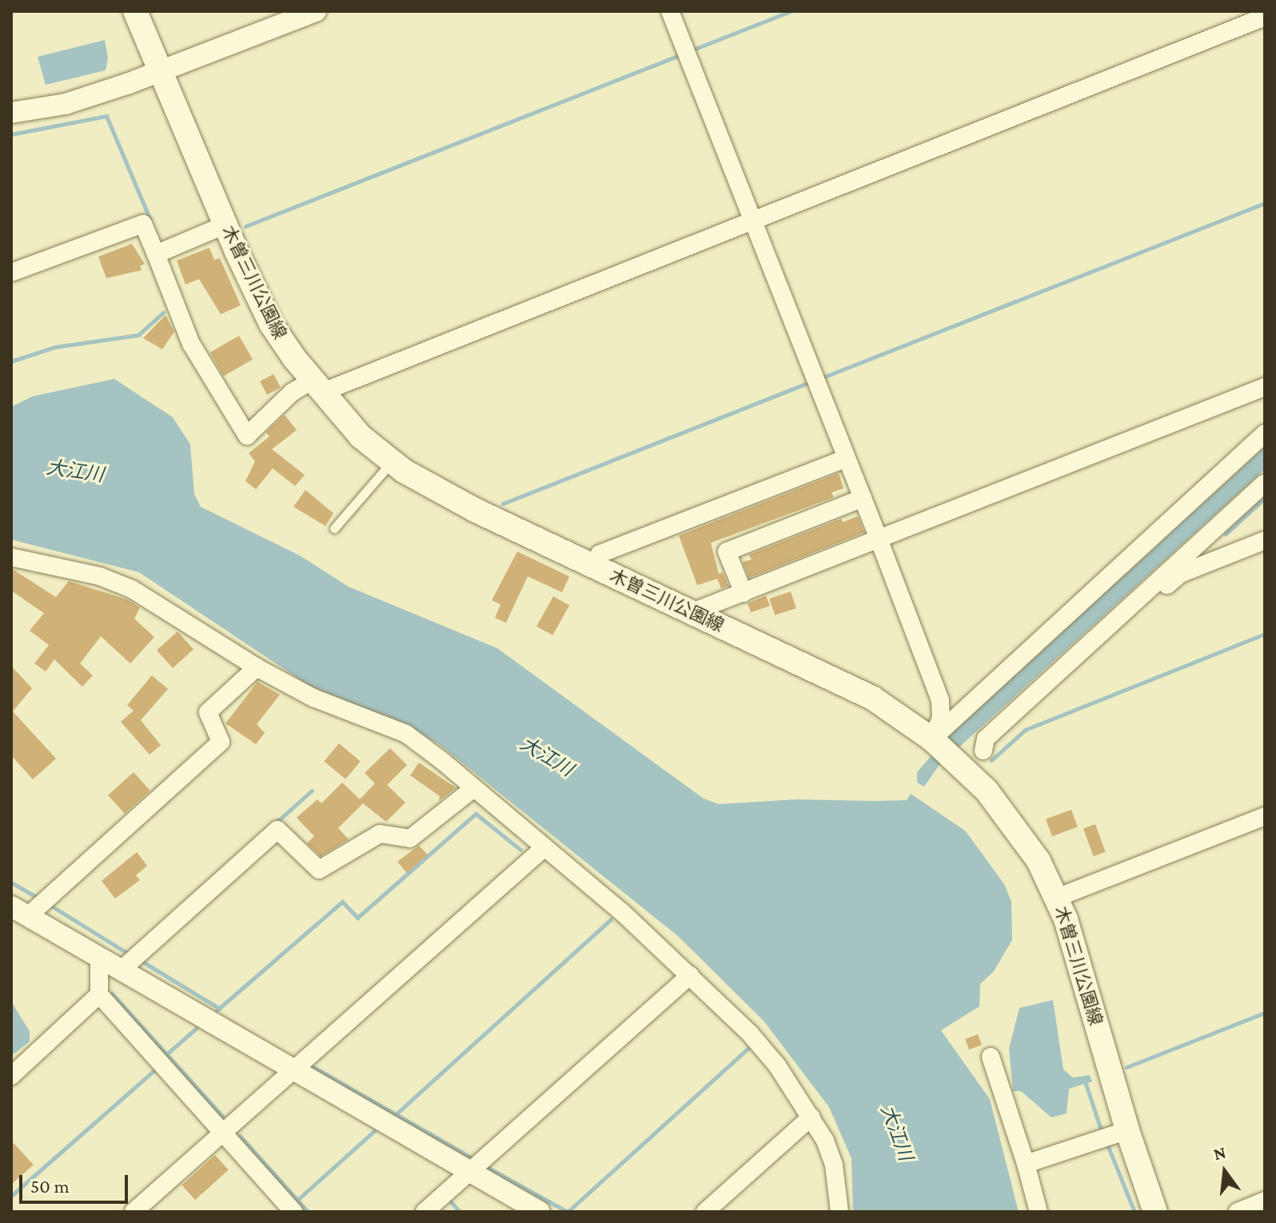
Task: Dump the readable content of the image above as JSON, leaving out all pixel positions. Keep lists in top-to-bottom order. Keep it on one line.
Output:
{"streets":{"main road":["木曽三川公園線"]},"water":["大江川"],"scale_bar":"50 m","north":"top"}
